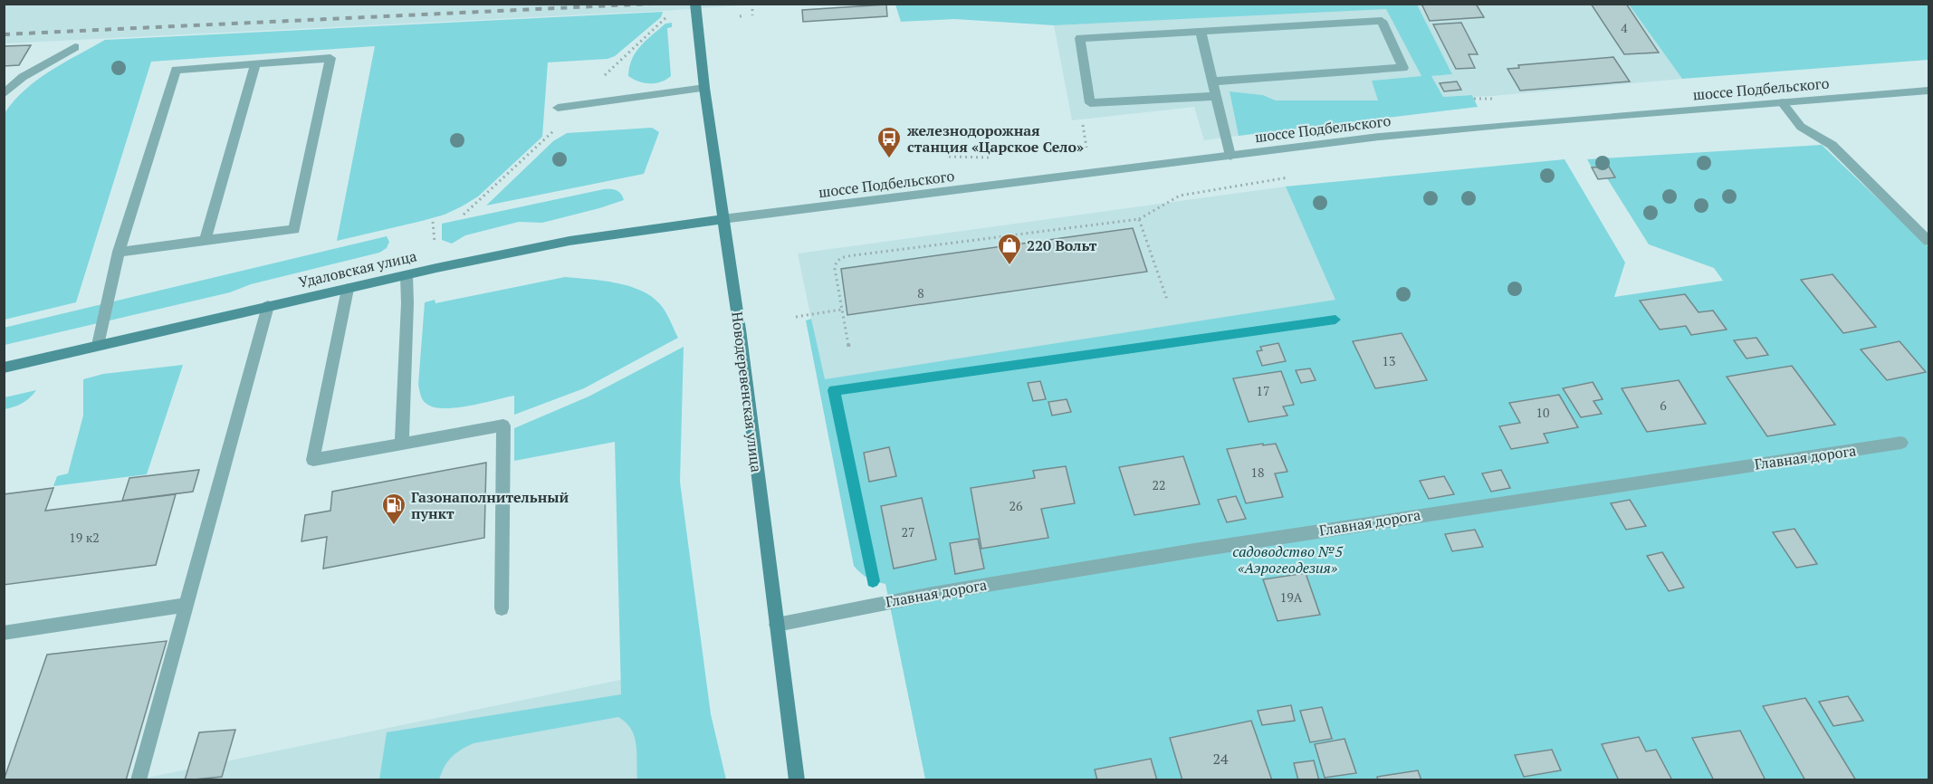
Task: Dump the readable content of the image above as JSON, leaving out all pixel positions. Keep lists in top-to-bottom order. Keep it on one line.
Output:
{"streets":{"main road":["Удаловская улица","Новодеревенская улица"],"street":["шоссе Подбельского","Главная дорога"]},"crossings":[["шоссе Подбельского","Удаловская улица"],["шоссе Подбельского","Новодеревенская улица"],["Удаловская улица","Новодеревенская улица"],["Новодеревенская улица","Главная дорога"]],"parks":["садоводство №5 «Аэрогеодезия»"],"places":{"bus stop":["железнодорожная станция «Царское Село»"],"shop":["220 Вольт"],"fuel station":["Газонаполнительный пункт"]},"house_numbers":["4","8","13","17","6","10","18","22","26","27","19 к2","19А","24"]}
